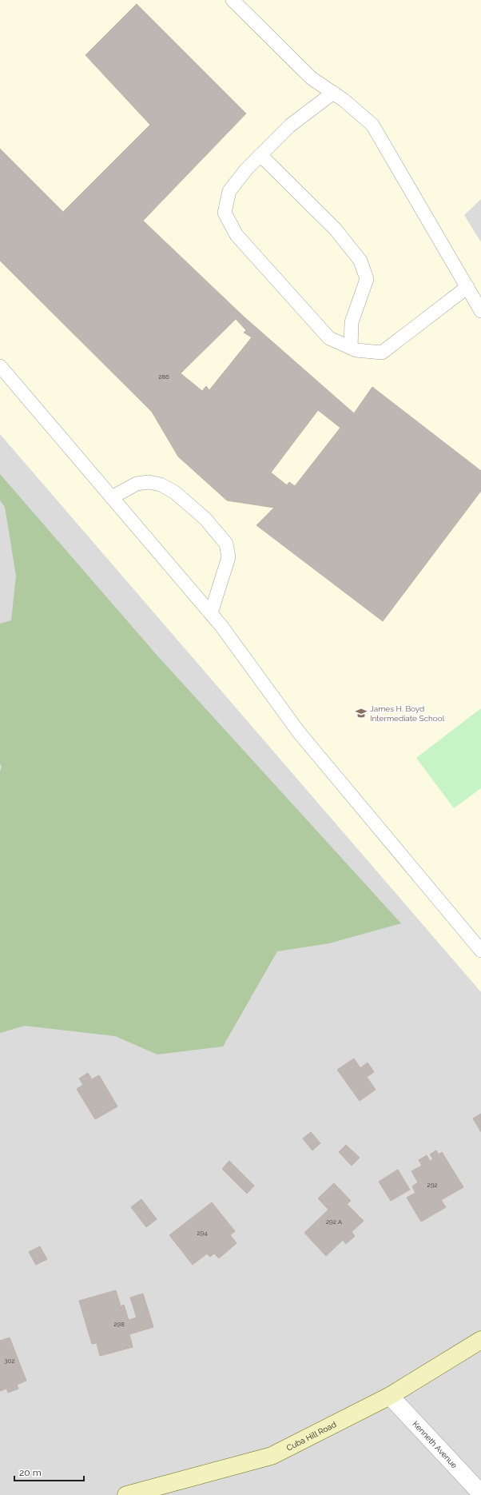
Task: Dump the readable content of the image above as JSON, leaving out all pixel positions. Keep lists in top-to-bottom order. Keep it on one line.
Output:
{"streets":{"main road":["Cuba Hill Road"],"street":["Kenneth Avenue"]},"crossings":[["Cuba Hill Road","Kenneth Avenue"]],"places":{"school or university":["James H. Boyd Intermediate School"]},"house_numbers":["286","292","292 A","294","298","302"],"scale_bar":"20 m"}
